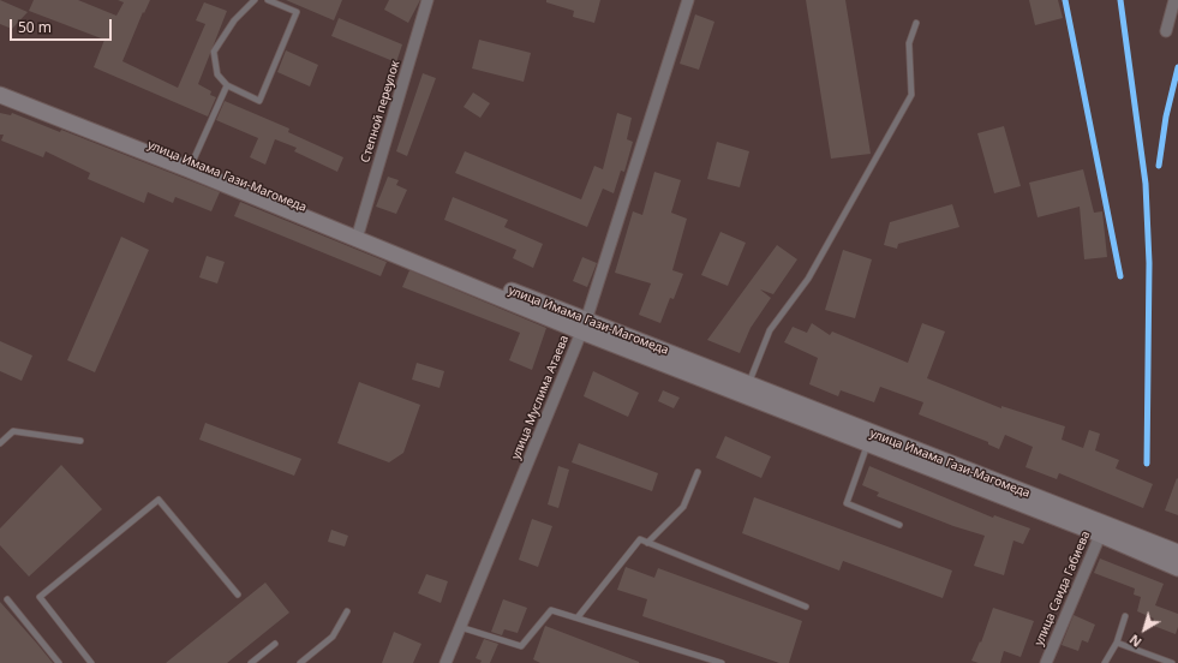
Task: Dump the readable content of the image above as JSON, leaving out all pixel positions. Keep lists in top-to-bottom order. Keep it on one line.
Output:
{"streets":{"main road":["улица Имама Гази-Магомеда"],"street":["Степной переулок","улица Муслима Атаева","улица Саида Габиева"]},"crossings":[["Степной переулок","улица Имама Гази-Магомеда"],["улица Имама Гази-Магомеда","улица Муслима Атаева"],["улица Имама Гази-Магомеда","улица Саида Габиева"]],"scale_bar":"50 m","north":"bottom left"}
